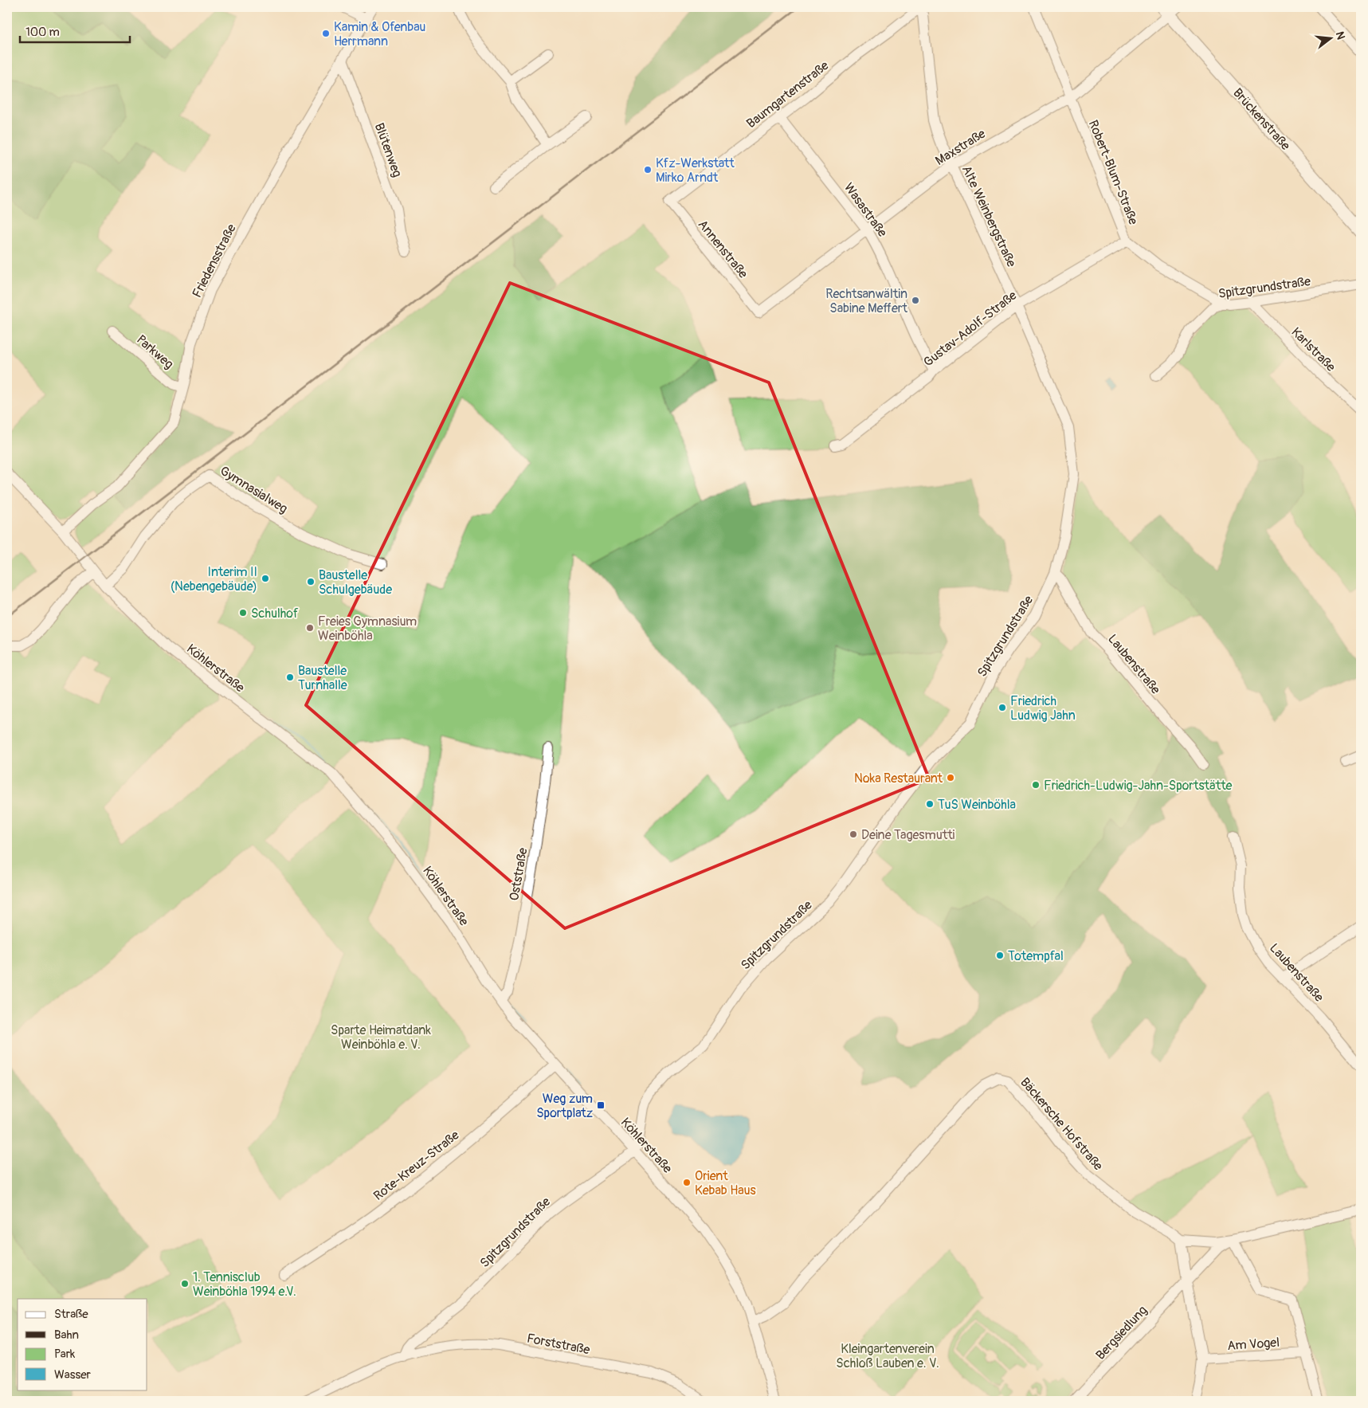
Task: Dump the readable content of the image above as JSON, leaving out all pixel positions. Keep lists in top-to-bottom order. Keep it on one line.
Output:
{"streets":{"main road":["Brückenstraße"],"street":["Baumgartenstraße","Maxstraße","Blütenweg","Robert-Blum-Straße","Wasastraße","Alte Weinbergstraße","Annenstraße","Friedensstraße","Spitzgrundstraße","Gustav-Adolf-Straße","Karlstraße","Parkweg","Gymnasialweg","Laubenstraße","Köhlerstraße","Oststraße","Bäckersche Hofstraße","Rote-Kreuz-Straße","Bergsiedlung","Forststraße","Am Vogel"]},"crossings":[["Baumgartenstraße","Wasastraße"],["Baumgartenstraße","Alte Weinbergstraße"],["Baumgartenstraße","Annenstraße"],["Brückenstraße","Maxstraße"],["Maxstraße","Robert-Blum-Straße"],["Maxstraße","Wasastraße"],["Maxstraße","Alte Weinbergstraße"],["Maxstraße","Annenstraße"],["Blütenweg","Friedensstraße"],["Robert-Blum-Straße","Spitzgrundstraße"],["Robert-Blum-Straße","Gustav-Adolf-Straße"],["Wasastraße","Gustav-Adolf-Straße"],["Alte Weinbergstraße","Spitzgrundstraße"],["Alte Weinbergstraße","Gustav-Adolf-Straße"],["Friedensstraße","Parkweg"],["Friedensstraße","Köhlerstraße"],["Spitzgrundstraße","Karlstraße"],["Spitzgrundstraße","Laubenstraße"],["Spitzgrundstraße","Köhlerstraße"],["Spitzgrundstraße","Forststraße"],["Gymnasialweg","Köhlerstraße"],["Köhlerstraße","Oststraße"],["Köhlerstraße","Bäckersche Hofstraße"],["Köhlerstraße","Rote-Kreuz-Straße"]],"parks":["Sparte Heimatdank Weinböhla e. V.","Kleingartenverein Schloß Lauben e. V."],"places":{"other":["Kamin & Ofenbau Herrmann","Kfz-Werkstatt Mirko Arndt","Rechtsanwältin Sabine Meffert","Interim II (Nebengebäude)","Baustelle Schulgebäude","Schulhof","Freies Gymnasium Weinböhla","Baustelle Turnhalle","Friedrich Ludwig Jahn","Noka Restaurant","Friedrich-Ludwig-Jahn-Sportstätte","TuS Weinböhla","Deine Tagesmutti","Totempfal","Orient Kebab Haus","1. Tennisclub Weinböhla 1994 e.V."],"transit":["Weg zum Sportplatz"]},"legend":["Straße","Bahn","Park","Wasser"],"scale_bar":"100 m","north":"right"}
